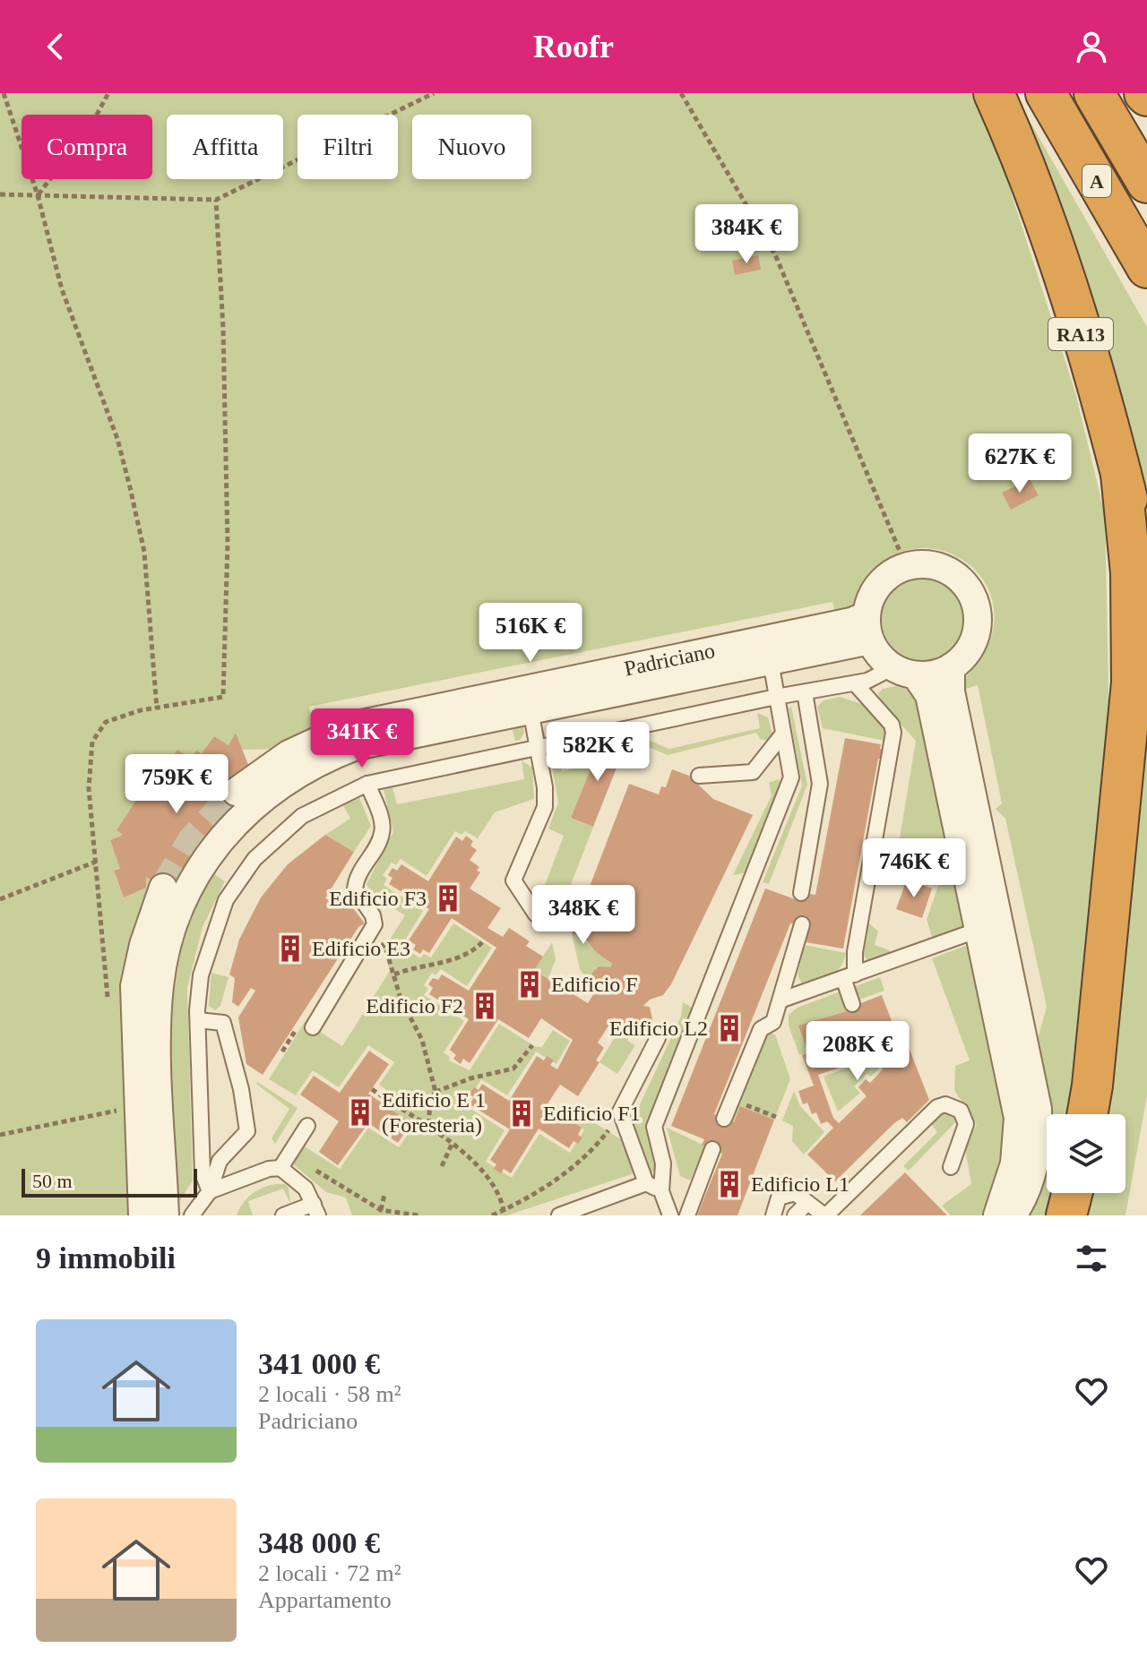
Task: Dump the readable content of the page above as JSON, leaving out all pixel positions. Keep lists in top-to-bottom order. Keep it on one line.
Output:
{"streets":{"highway":["A","RA13"],"street":["Padriciano"]},"places":{"building":["Edificio F3","Edificio E3","Edificio F","Edificio F2","Edificio L2","Edificio E 1 (Foresteria)","Edificio F1","Edificio L1"]},"scale_bar":"50 m","page":{"header":"Roofr","chip":["Compra","Affitta","Filtri","Nuovo"],"price":["384K €","627K €","516K €","341K €","582K €","759K €","746K €","348K €","208K €"],"scale":"50 m","heading":"9 immobili","list":[{"name":"341 000 €","note":"2 locali · 58 m² · Padriciano"},{"name":"348 000 €","note":"2 locali · 72 m² · Appartamento"}]}}
